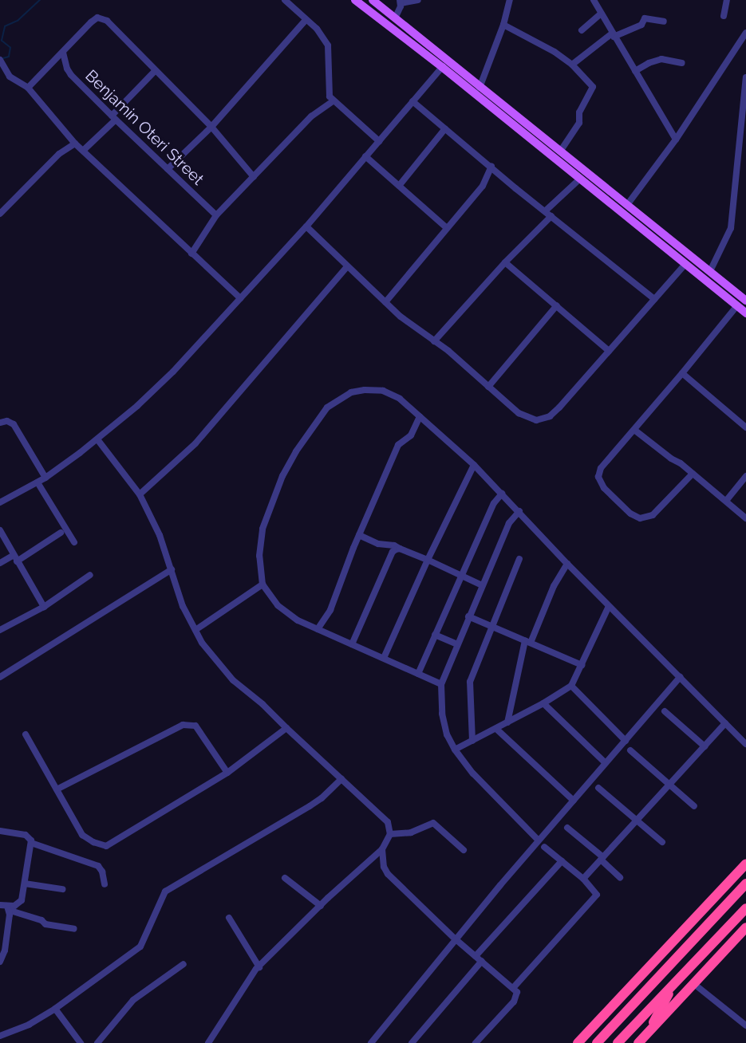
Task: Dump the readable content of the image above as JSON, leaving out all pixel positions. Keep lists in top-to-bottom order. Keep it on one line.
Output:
{"streets":{"street":["Benjamin Oteri Street"]}}
